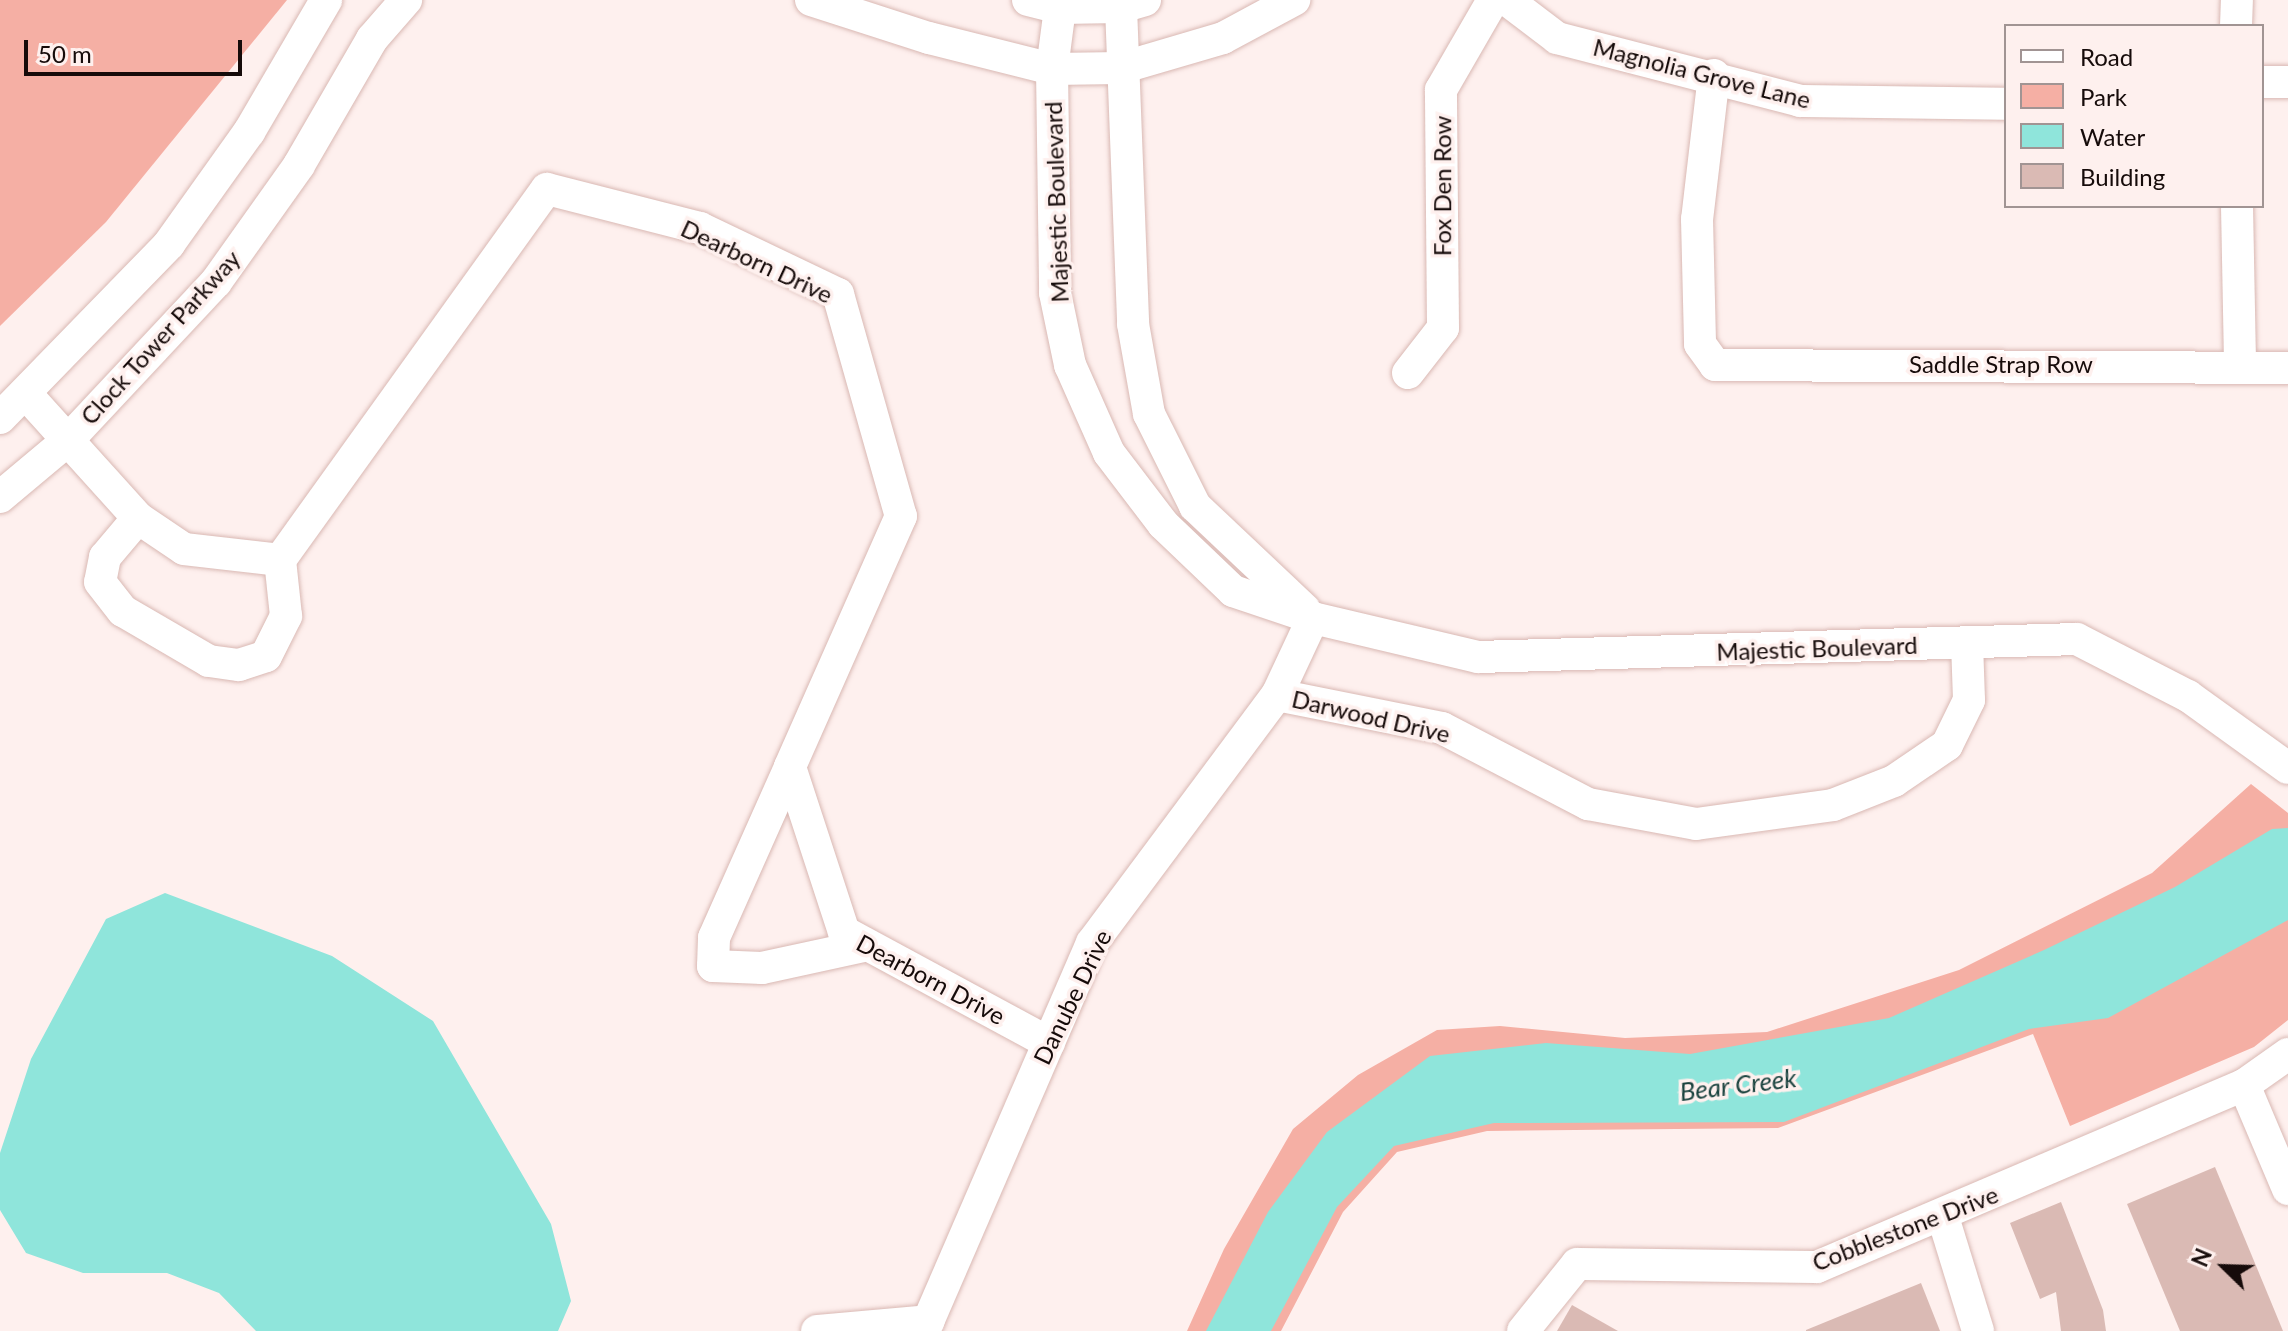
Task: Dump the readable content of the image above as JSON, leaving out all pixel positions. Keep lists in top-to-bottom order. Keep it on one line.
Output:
{"streets":{"street":["Magnolia Grove Lane","Fox Den Row","Majestic Boulevard","Dearborn Drive","Clock Tower Parkway","Saddle Strap Row","Darwood Drive","Danube Drive","Cobblestone Drive"]},"crossings":[["Magnolia Grove Lane","Saddle Strap Row"],["Majestic Boulevard","Darwood Drive"],["Majestic Boulevard","Danube Drive"],["Dearborn Drive","Danube Drive"],["Darwood Drive","Danube Drive"]],"water":["Bear Creek"],"legend":["Road","Park","Water","Building"],"scale_bar":"50 m","north":"top left"}
